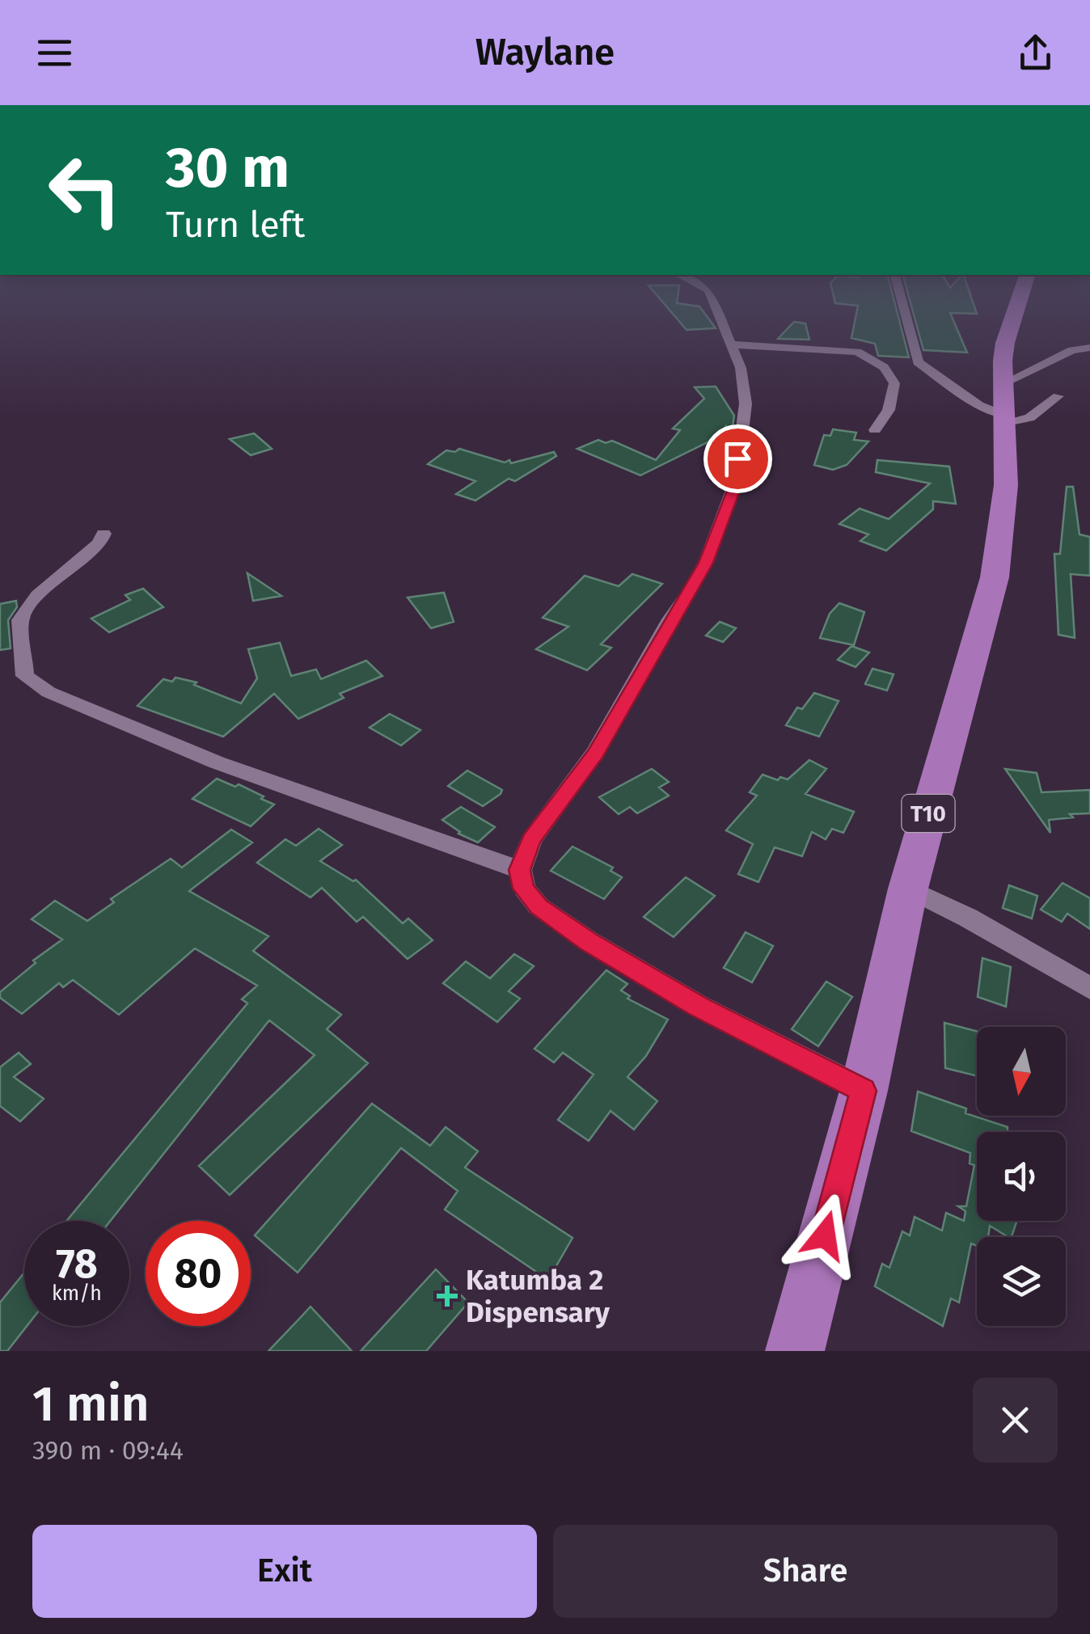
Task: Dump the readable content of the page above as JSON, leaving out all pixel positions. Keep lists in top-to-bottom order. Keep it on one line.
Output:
{"streets":{"highway":["T10"]},"places":{"health":["Katumba 2 Dispensary"]},"north":"bottom","page":{"header":"Waylane","turn":["30 m","Turn left"],"speed":"78 km/h","limit":"80","heading":["1 min","390 m · 09:44"],"buttons":["Exit","Share"]}}
